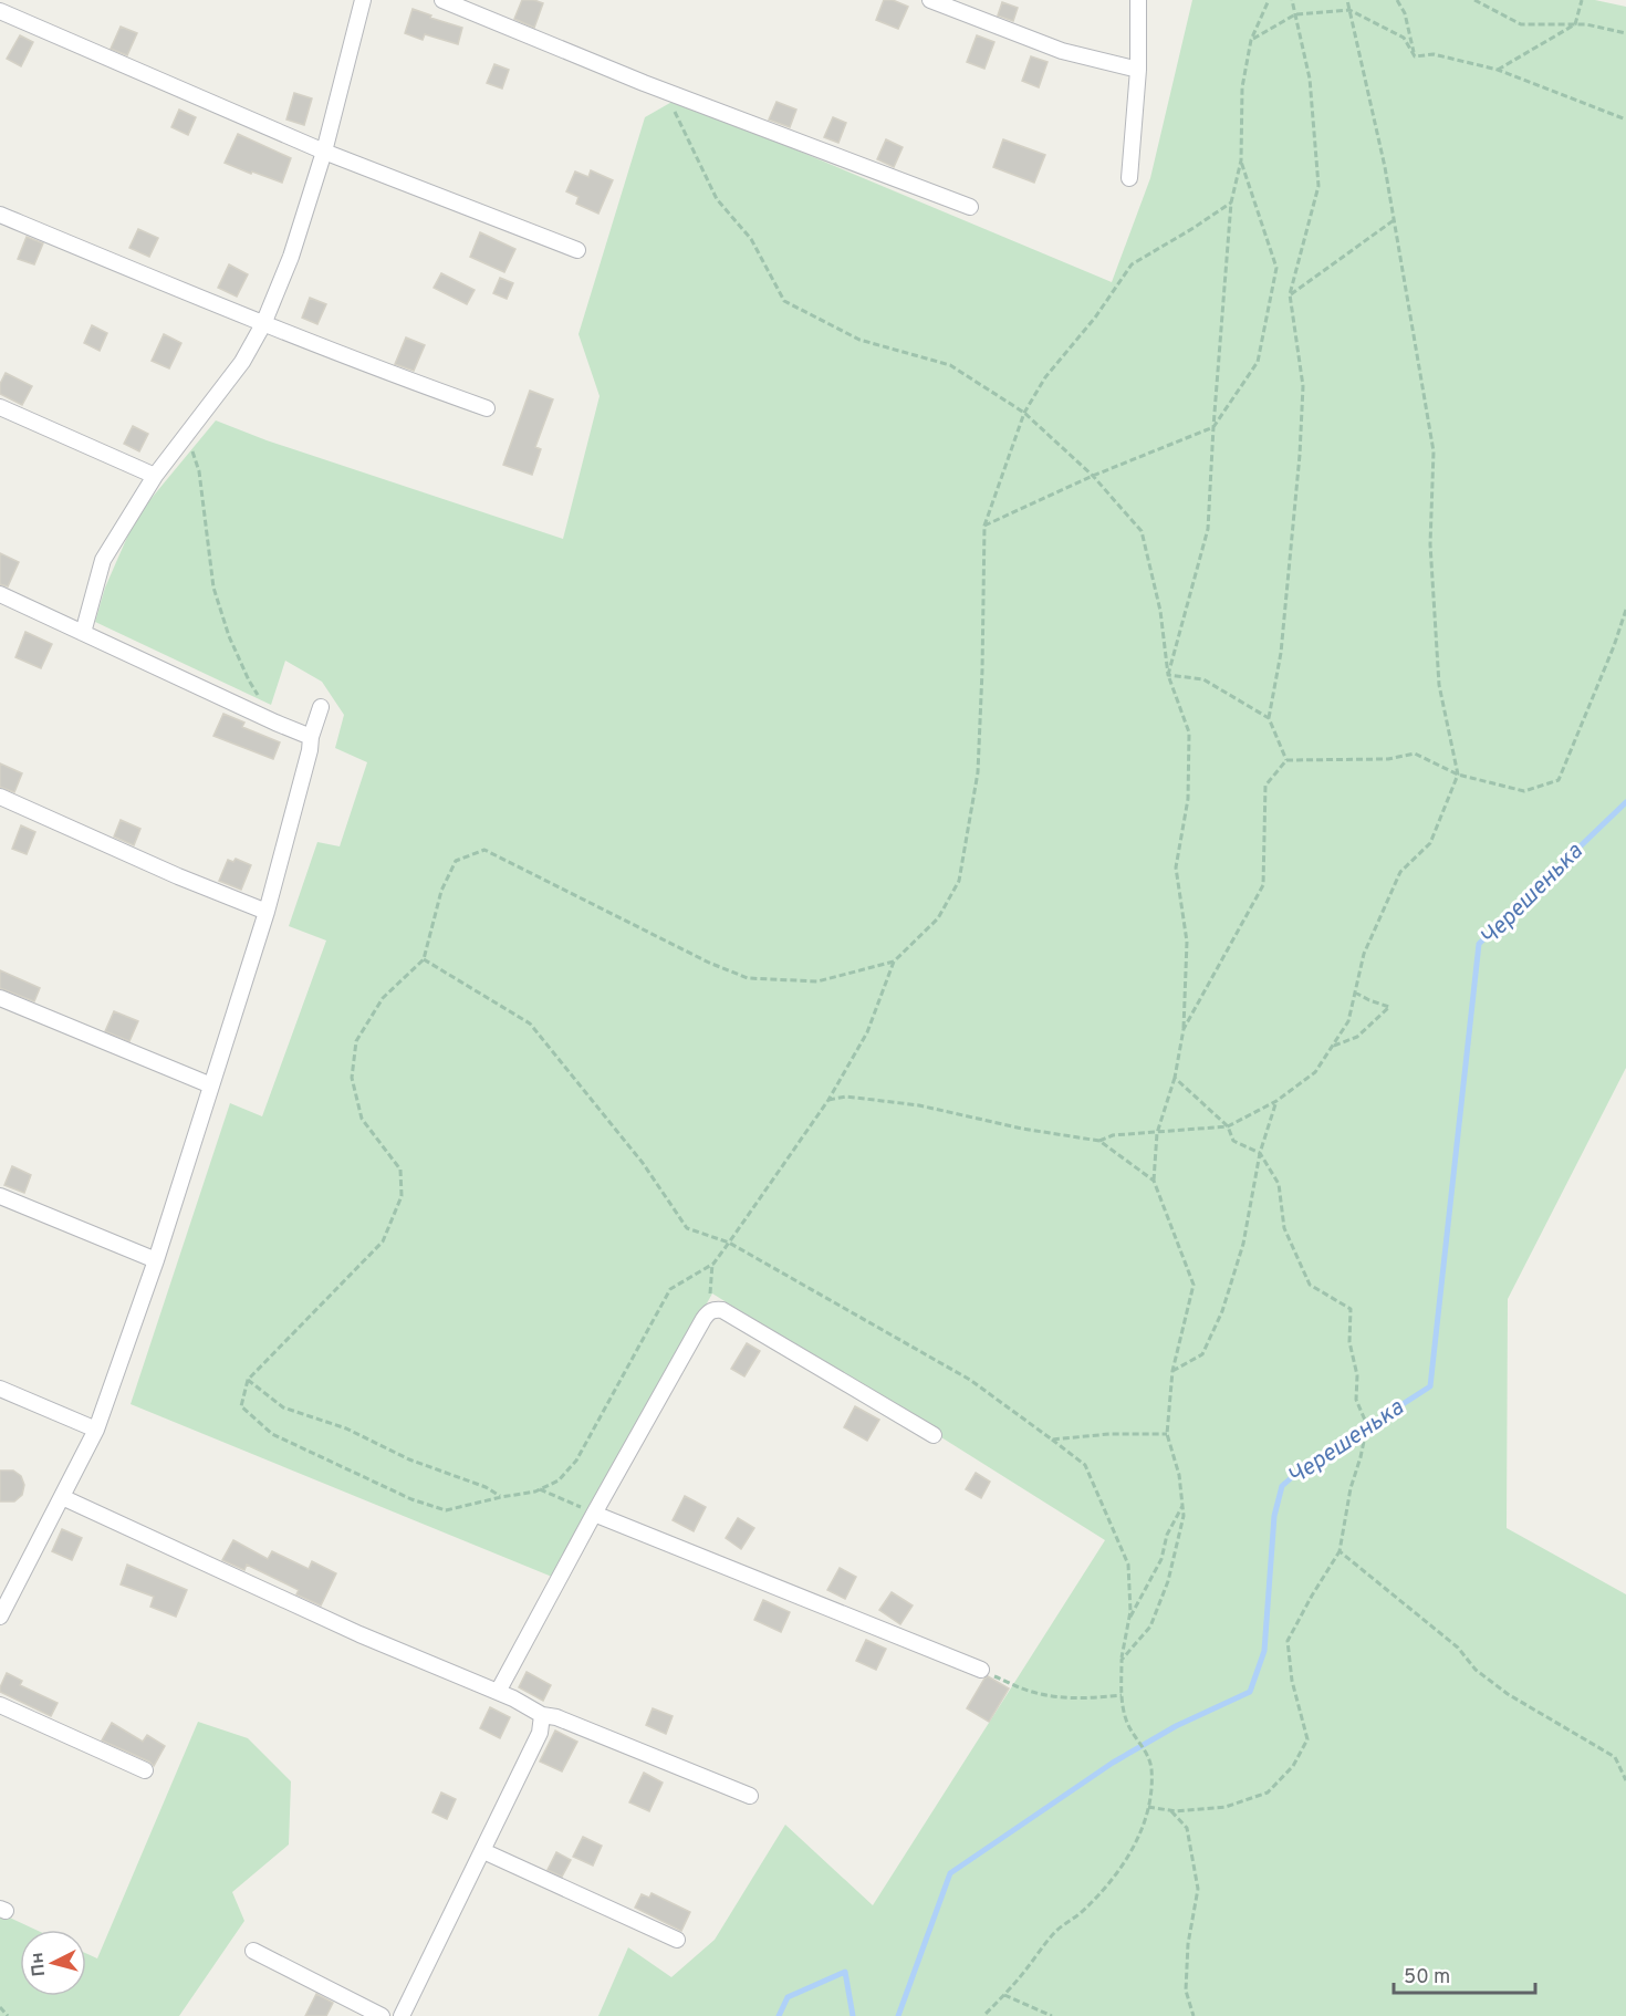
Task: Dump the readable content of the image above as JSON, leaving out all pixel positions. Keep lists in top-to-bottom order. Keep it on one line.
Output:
{"water":["Черешенька"],"scale_bar":"50 m","north":"left"}
